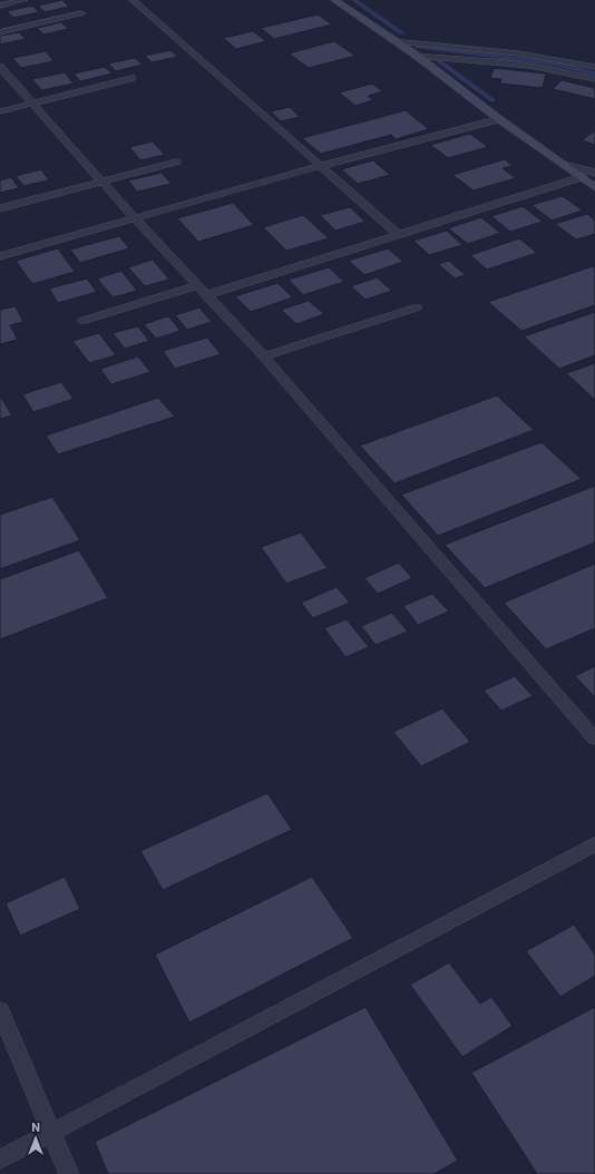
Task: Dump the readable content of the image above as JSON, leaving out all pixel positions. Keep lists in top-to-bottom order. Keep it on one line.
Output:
{"north":"top"}
